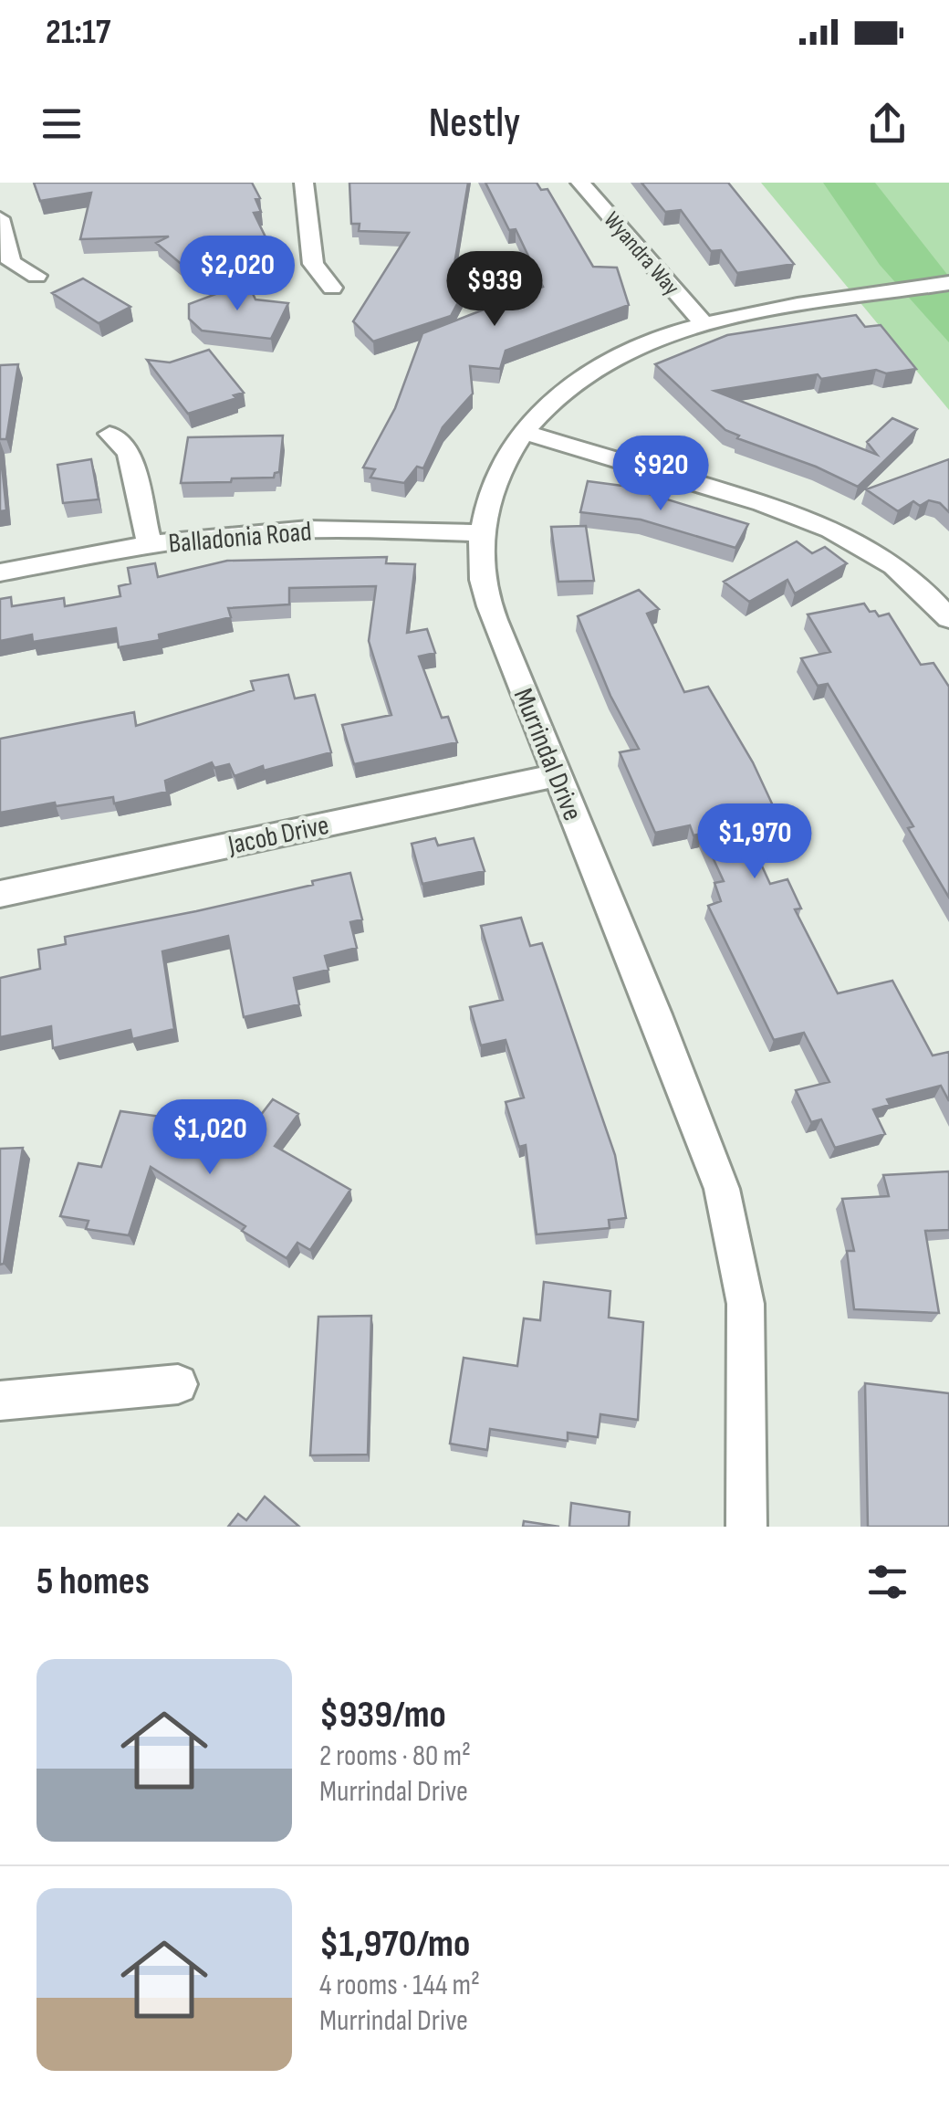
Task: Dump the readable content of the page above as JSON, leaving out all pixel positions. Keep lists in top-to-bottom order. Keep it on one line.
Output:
{"streets":{"street":["Wyandra Way","Balladonia Road","Murrindal Drive","Jacob Drive"]},"crossings":[["Wyandra Way","Murrindal Drive"],["Balladonia Road","Murrindal Drive"],["Murrindal Drive","Jacob Drive"]],"page":{"status":"21:17","header":"Nestly","price":["$2,020","$939","$920","$1,970","$1,020"],"heading":"5 homes","list":[{"name":"$939/mo","note":"2 rooms · 80 m² · Murrindal Drive"},{"name":"$1,970/mo","note":"4 rooms · 144 m² · Murrindal Drive"}]}}
